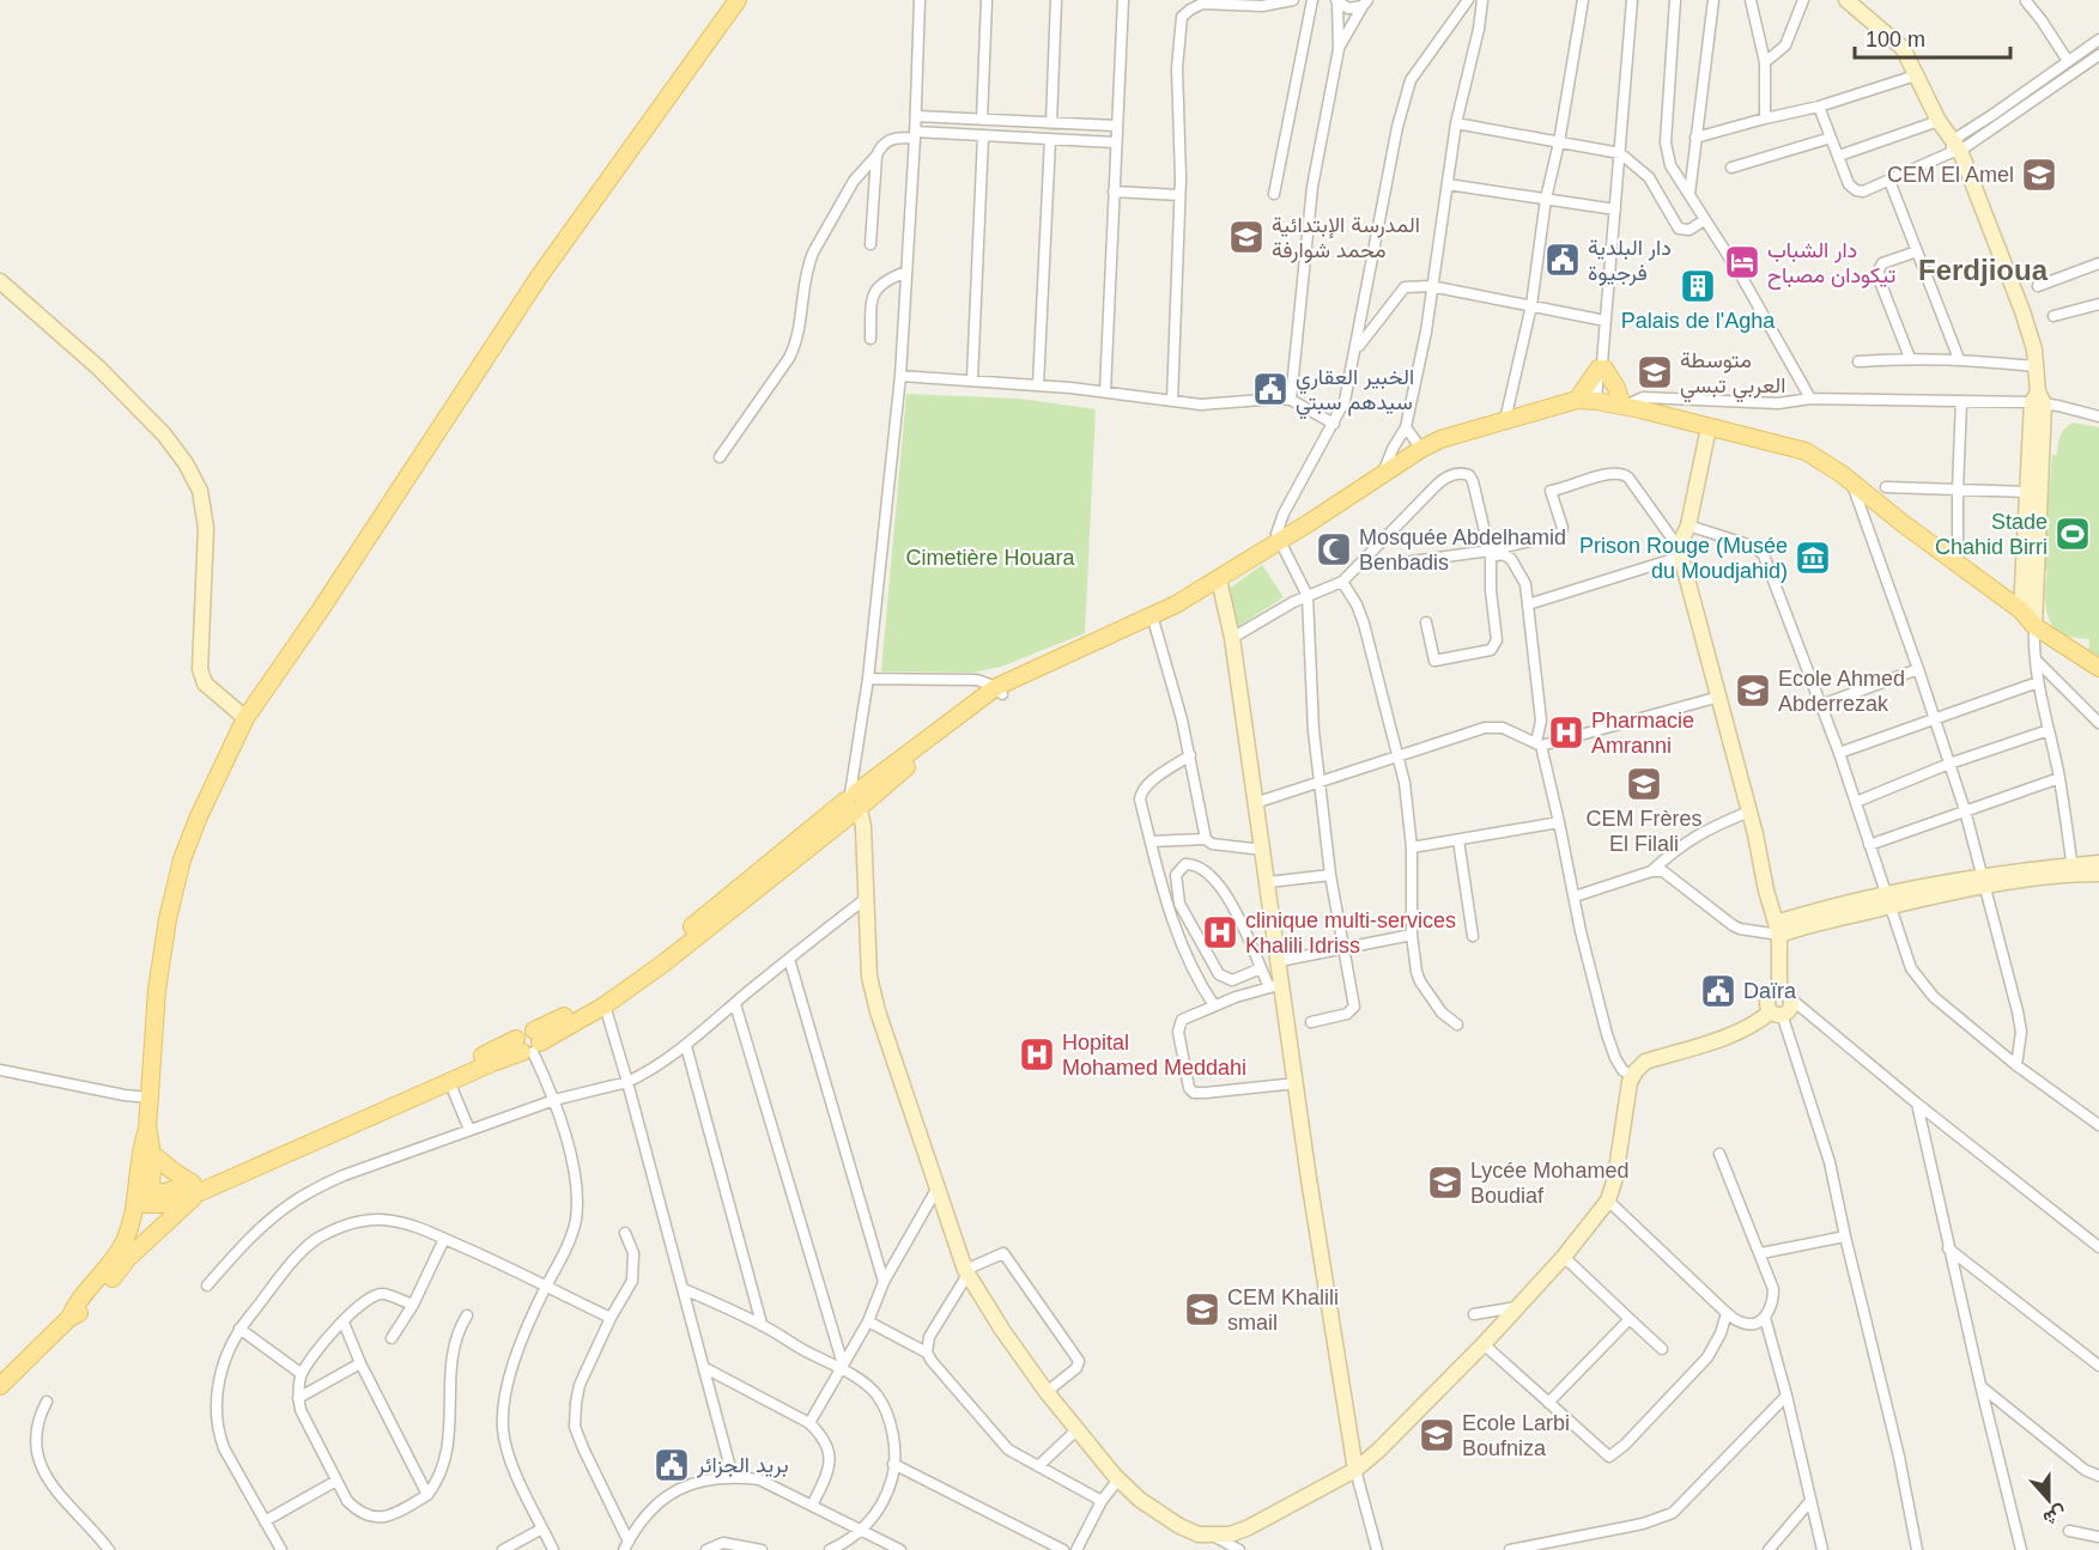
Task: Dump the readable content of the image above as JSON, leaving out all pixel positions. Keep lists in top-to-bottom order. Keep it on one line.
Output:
{"districts":["Ferdjioua"],"parks":["Cimetière Houara"],"places":{"school or university":["CEM El Amel","المدرسة الإبتدائية محمد شوارفة","متوسطة العربي تبسي","Ecole Ahmed Abderrezak","CEM Frères El Filali","Lycée Mohamed Boudiaf","CEM Khalili smail","Ecole Larbi Boufniza"],"public building":["دار البلدية فرجيوة","الخبير العقاري سيدهم سبتي","Daïra","بريد الجزائر"],"hotel":["دار الشباب تيكودان مصباح"],"building":["Palais de l'Agha"],"sports":["Stade Chahid Birri"],"mosque":["Mosquée Abdelhamid Benbadis"],"museum":["Prison Rouge (Musée du Moudjahid)"],"hospital":["Pharmacie Amranni","clinique multi-services Khalili Idriss","Hopital Mohamed Meddahi"]},"scale_bar":"100 m","north":"bottom"}
